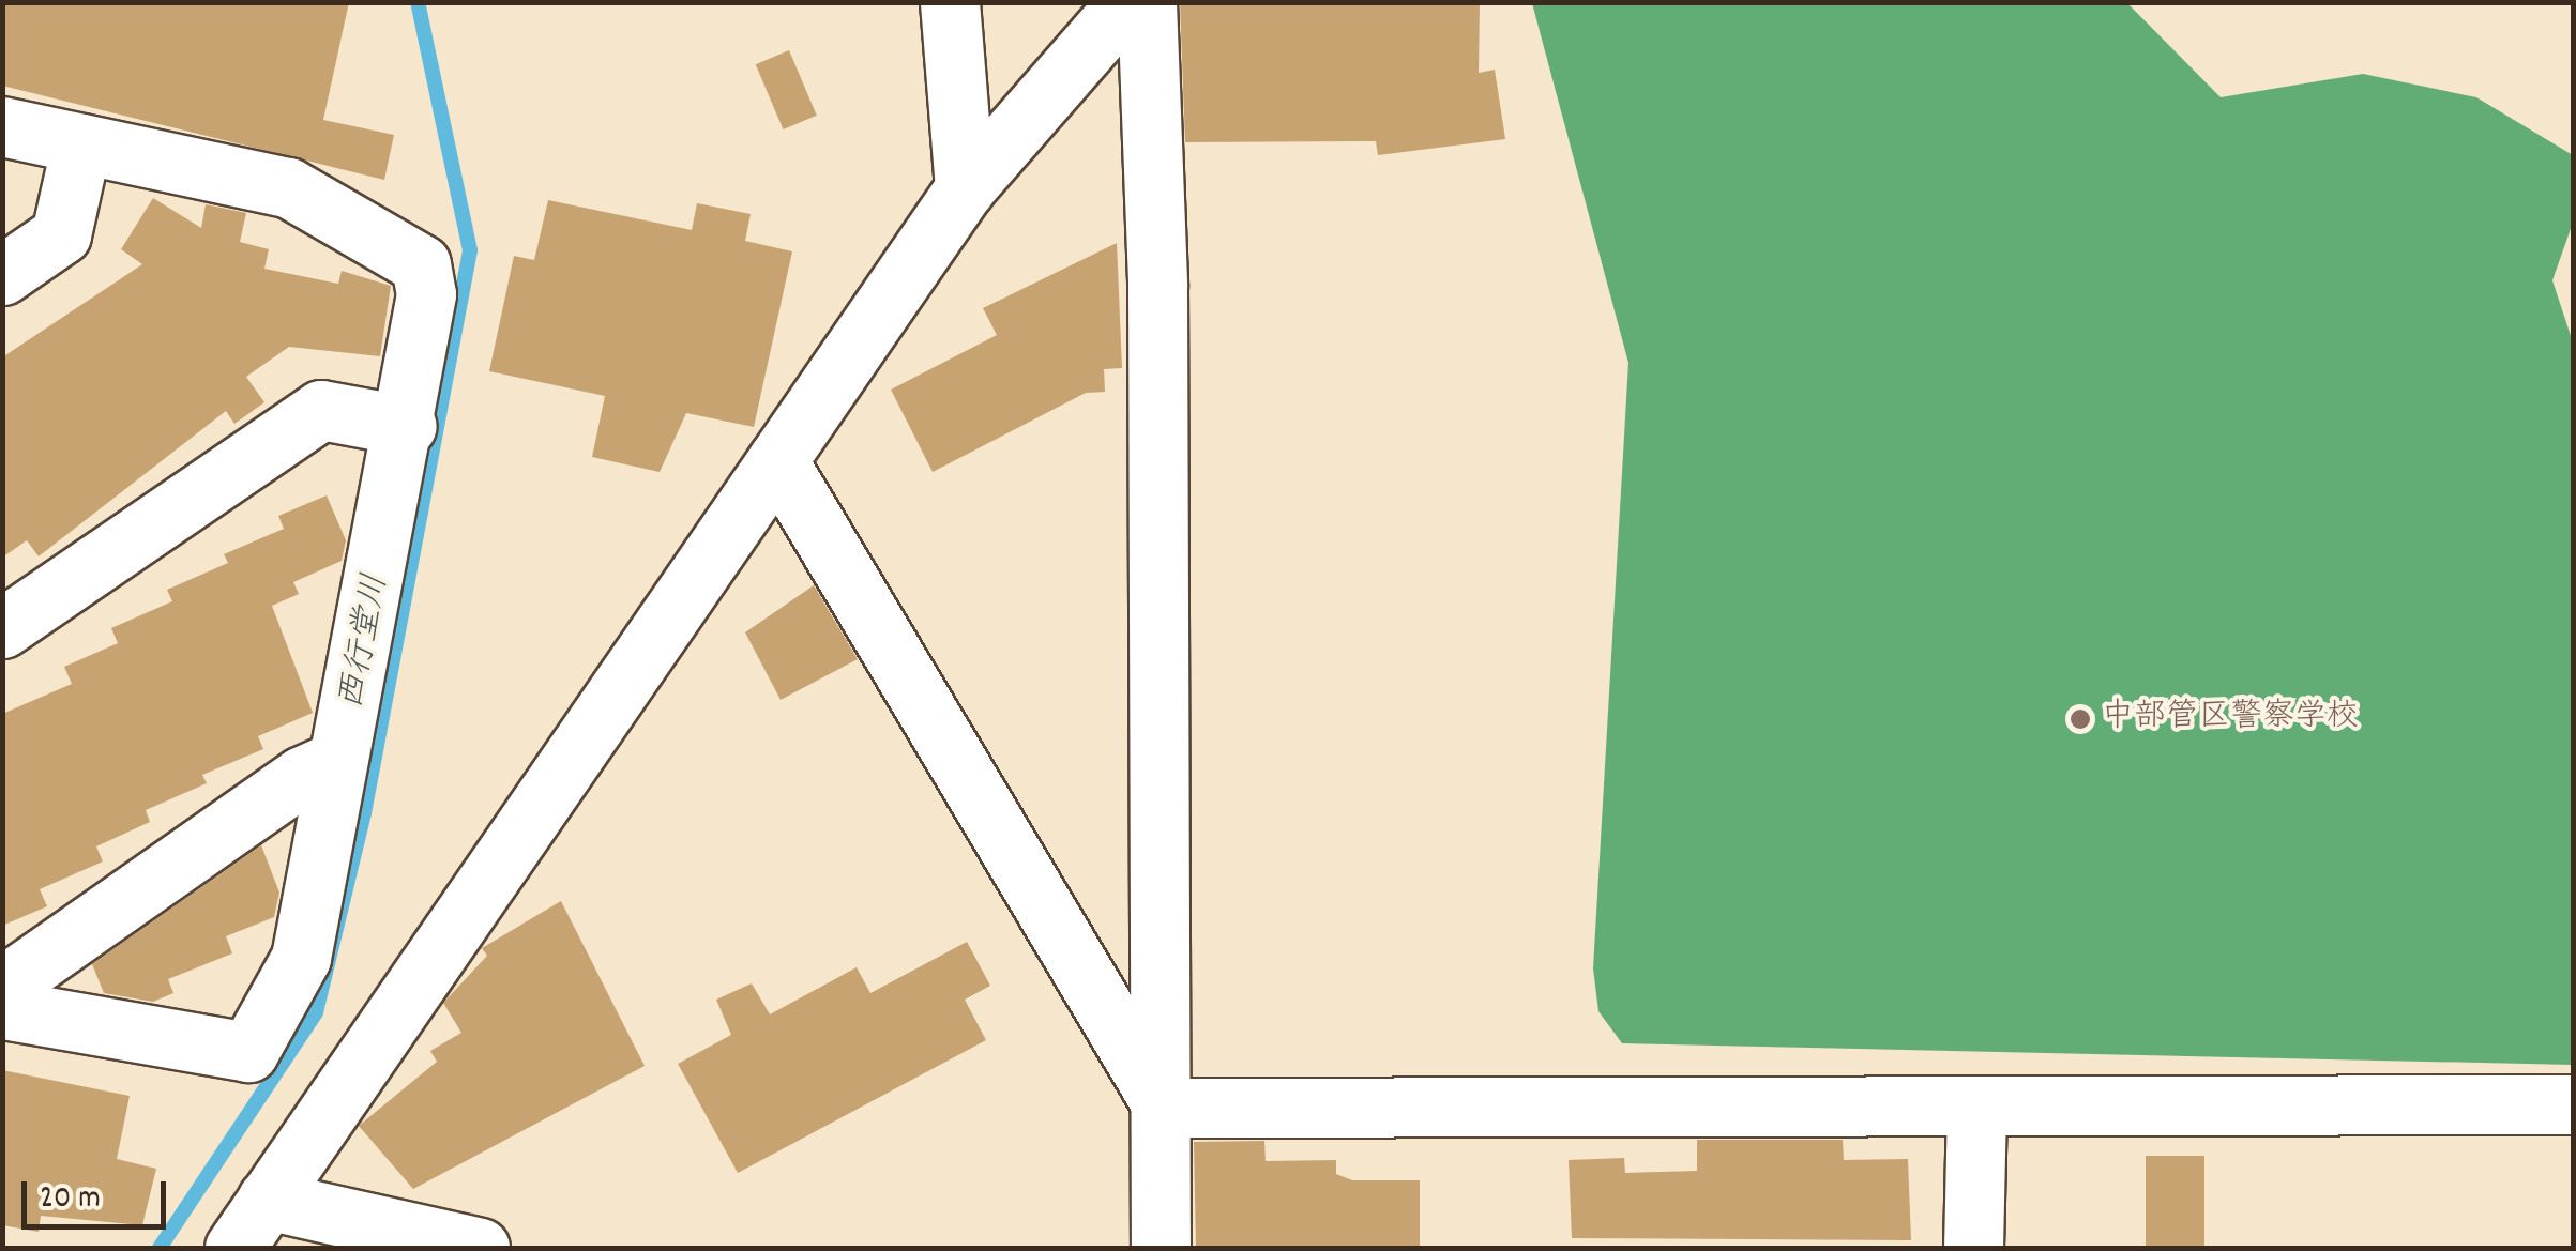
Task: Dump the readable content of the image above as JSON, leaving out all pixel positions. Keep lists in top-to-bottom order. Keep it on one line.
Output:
{"water":["西行堂川"],"places":["中部管区警察学校"],"scale_bar":"20 m"}
